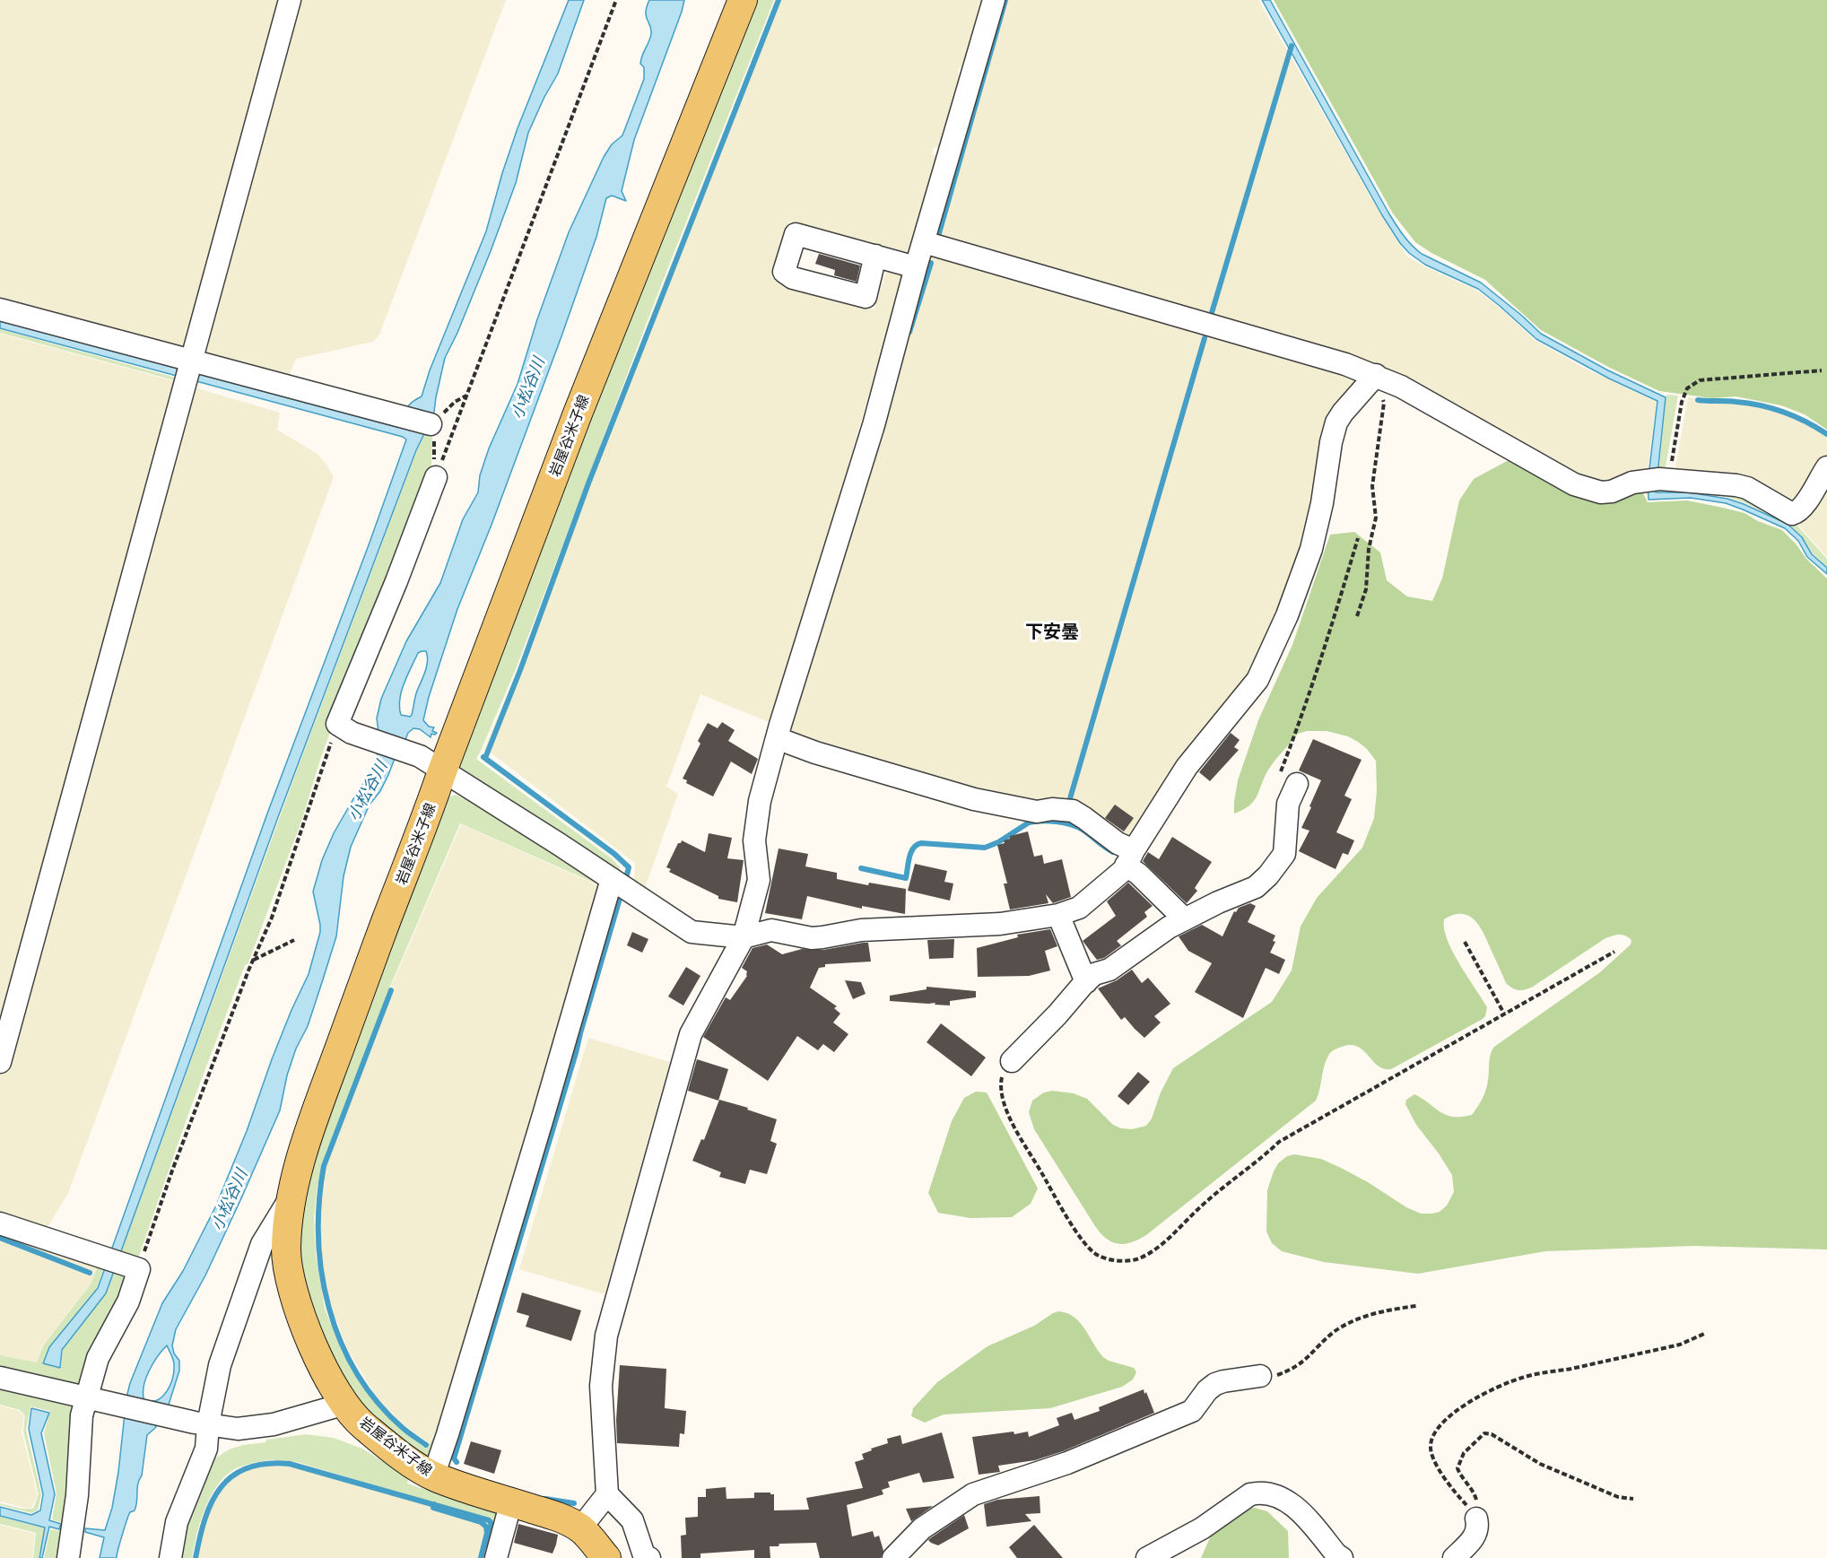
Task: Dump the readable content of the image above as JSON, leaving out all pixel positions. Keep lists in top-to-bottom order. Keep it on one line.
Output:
{"streets":{"main road":["岩屋谷米子線"]},"districts":["下安曇"],"water":["小松谷川"]}
